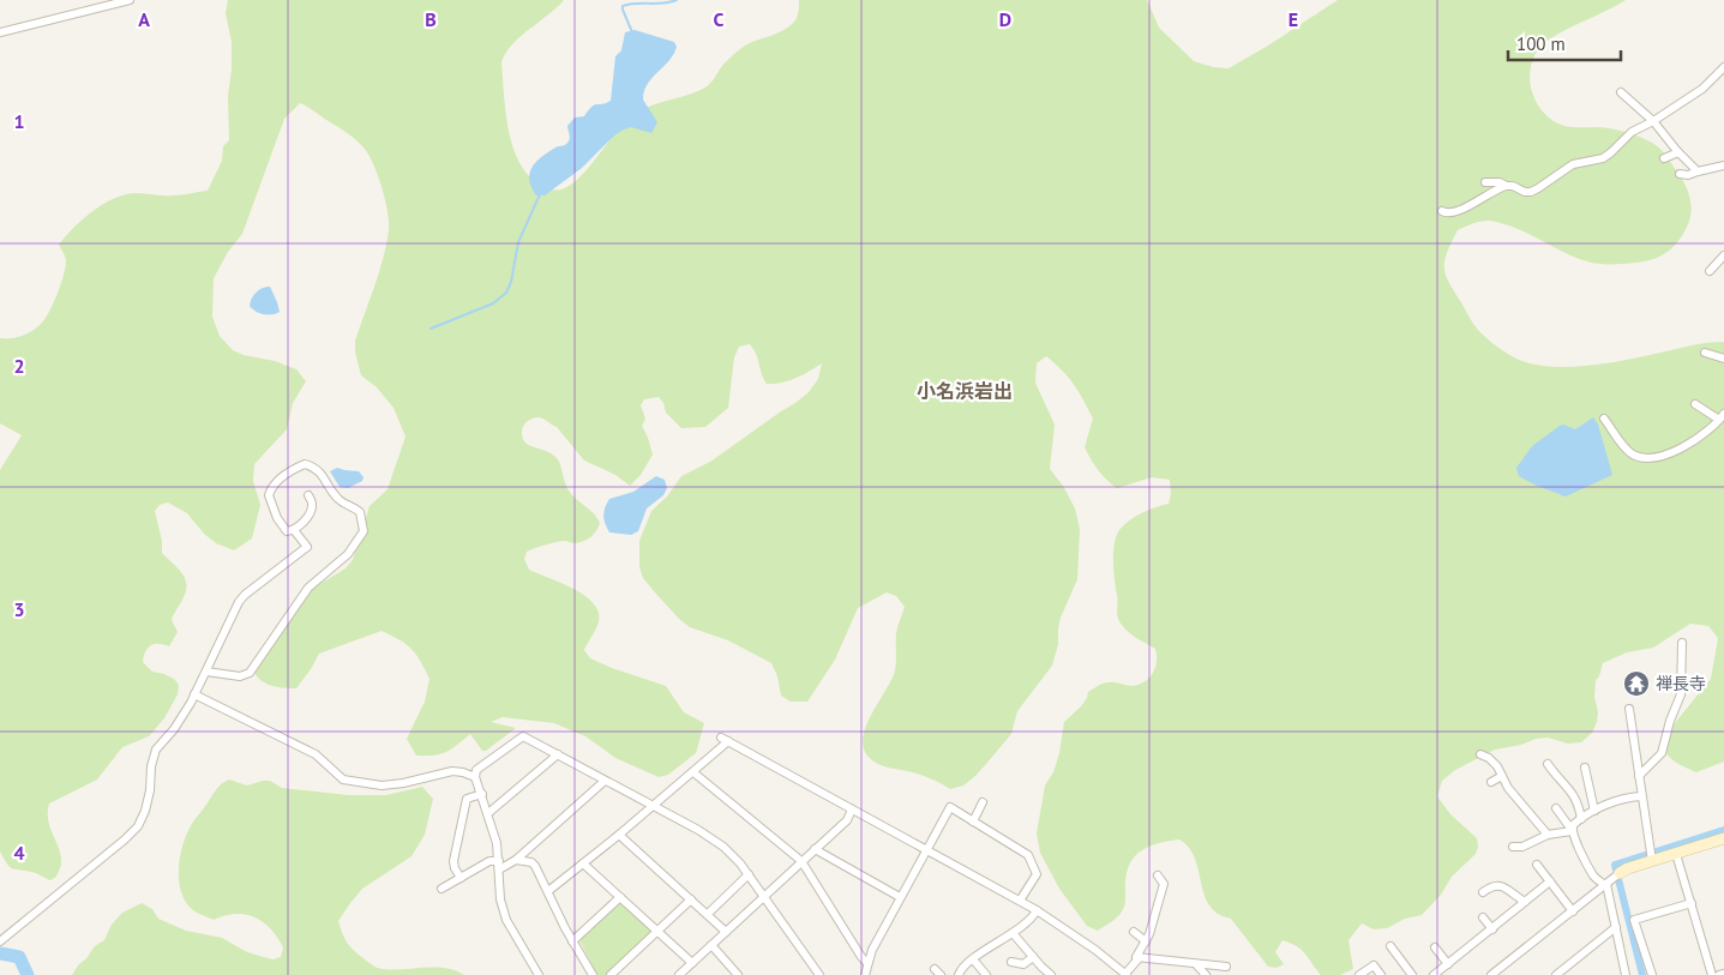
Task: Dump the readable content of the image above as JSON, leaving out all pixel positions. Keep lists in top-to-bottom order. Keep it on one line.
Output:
{"districts":["小名浜岩出"],"places":{"temple":["禅長寺"]},"scale_bar":"100 m","grid":{"columns":["A","B","C","D","E"],"rows":["1","2","3","4"]}}
